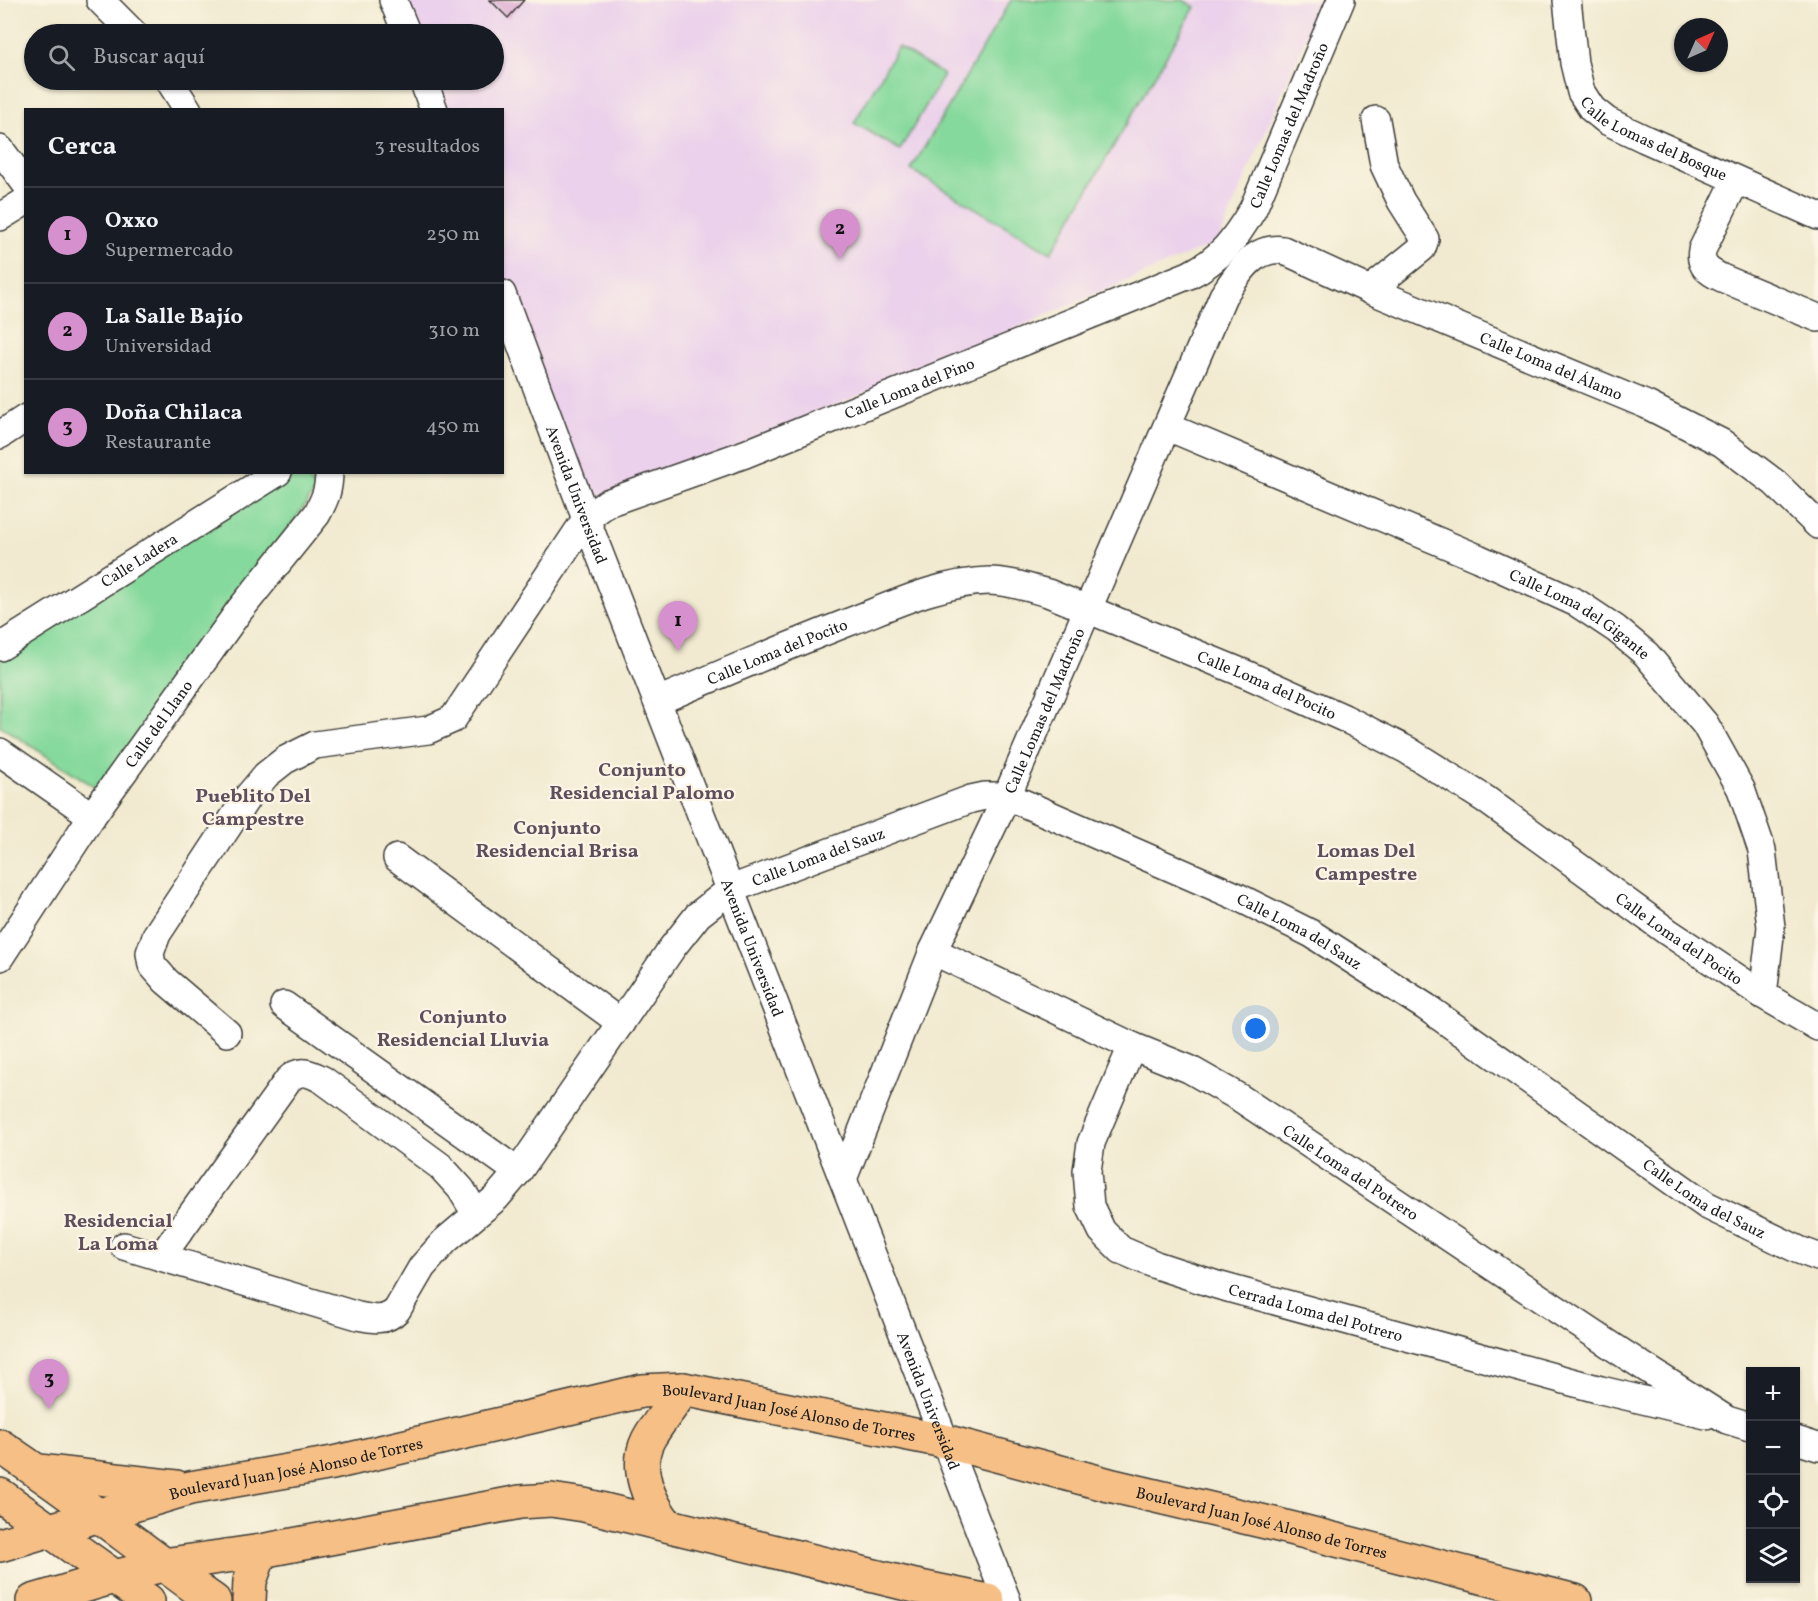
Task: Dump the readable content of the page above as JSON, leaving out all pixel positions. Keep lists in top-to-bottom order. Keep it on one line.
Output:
{"streets":{"main road":["Boulevard Juan José Alonso de Torres"],"street":["Calle Lomas del Madroño","Calle Lomas del Bosque","Calle Loma del Álamo","Calle Loma del Pino","Avenida Universidad","Calle Ladera","Calle Loma del Gigante","Calle Loma del Pocito","Calle del Llano","Calle Loma del Sauz","Calle Loma del Potrero","Cerrada Loma del Potrero"]},"crossings":[["Calle Lomas del Madroño","Calle Loma del Álamo"],["Calle Lomas del Madroño","Calle Loma del Pino"],["Calle Lomas del Madroño","Avenida Universidad"],["Calle Lomas del Madroño","Calle Loma del Gigante"],["Calle Lomas del Madroño","Calle Loma del Pocito"],["Calle Lomas del Madroño","Calle Loma del Sauz"],["Calle Lomas del Madroño","Calle Loma del Potrero"],["Calle Loma del Pino","Avenida Universidad"],["Avenida Universidad","Calle Loma del Pocito"],["Avenida Universidad","Calle Loma del Sauz"],["Avenida Universidad","Boulevard Juan José Alonso de Torres"],["Calle Loma del Gigante","Calle Loma del Pocito"],["Calle Loma del Potrero","Cerrada Loma del Potrero"]],"districts":["Conjunto Residencial Palomo","Pueblito Del Campestre","Conjunto Residencial Brisa","Lomas Del Campestre","Conjunto Residencial Lluvia","Residencial La Loma"],"north":"top right","page":{"search":"Buscar aquí","heading":["Cerca","3 resultados"],"list":[{"mark":"1","name":"Oxxo","note":"Supermercado","value":"250 m"},{"mark":"2","name":"La Salle Bajío","note":"Universidad","value":"310 m"},{"mark":"3","name":"Doña Chilaca","note":"Restaurante","value":"450 m"}],"pins":["2","1","3"],"map_buttons":["+","−"]}}
